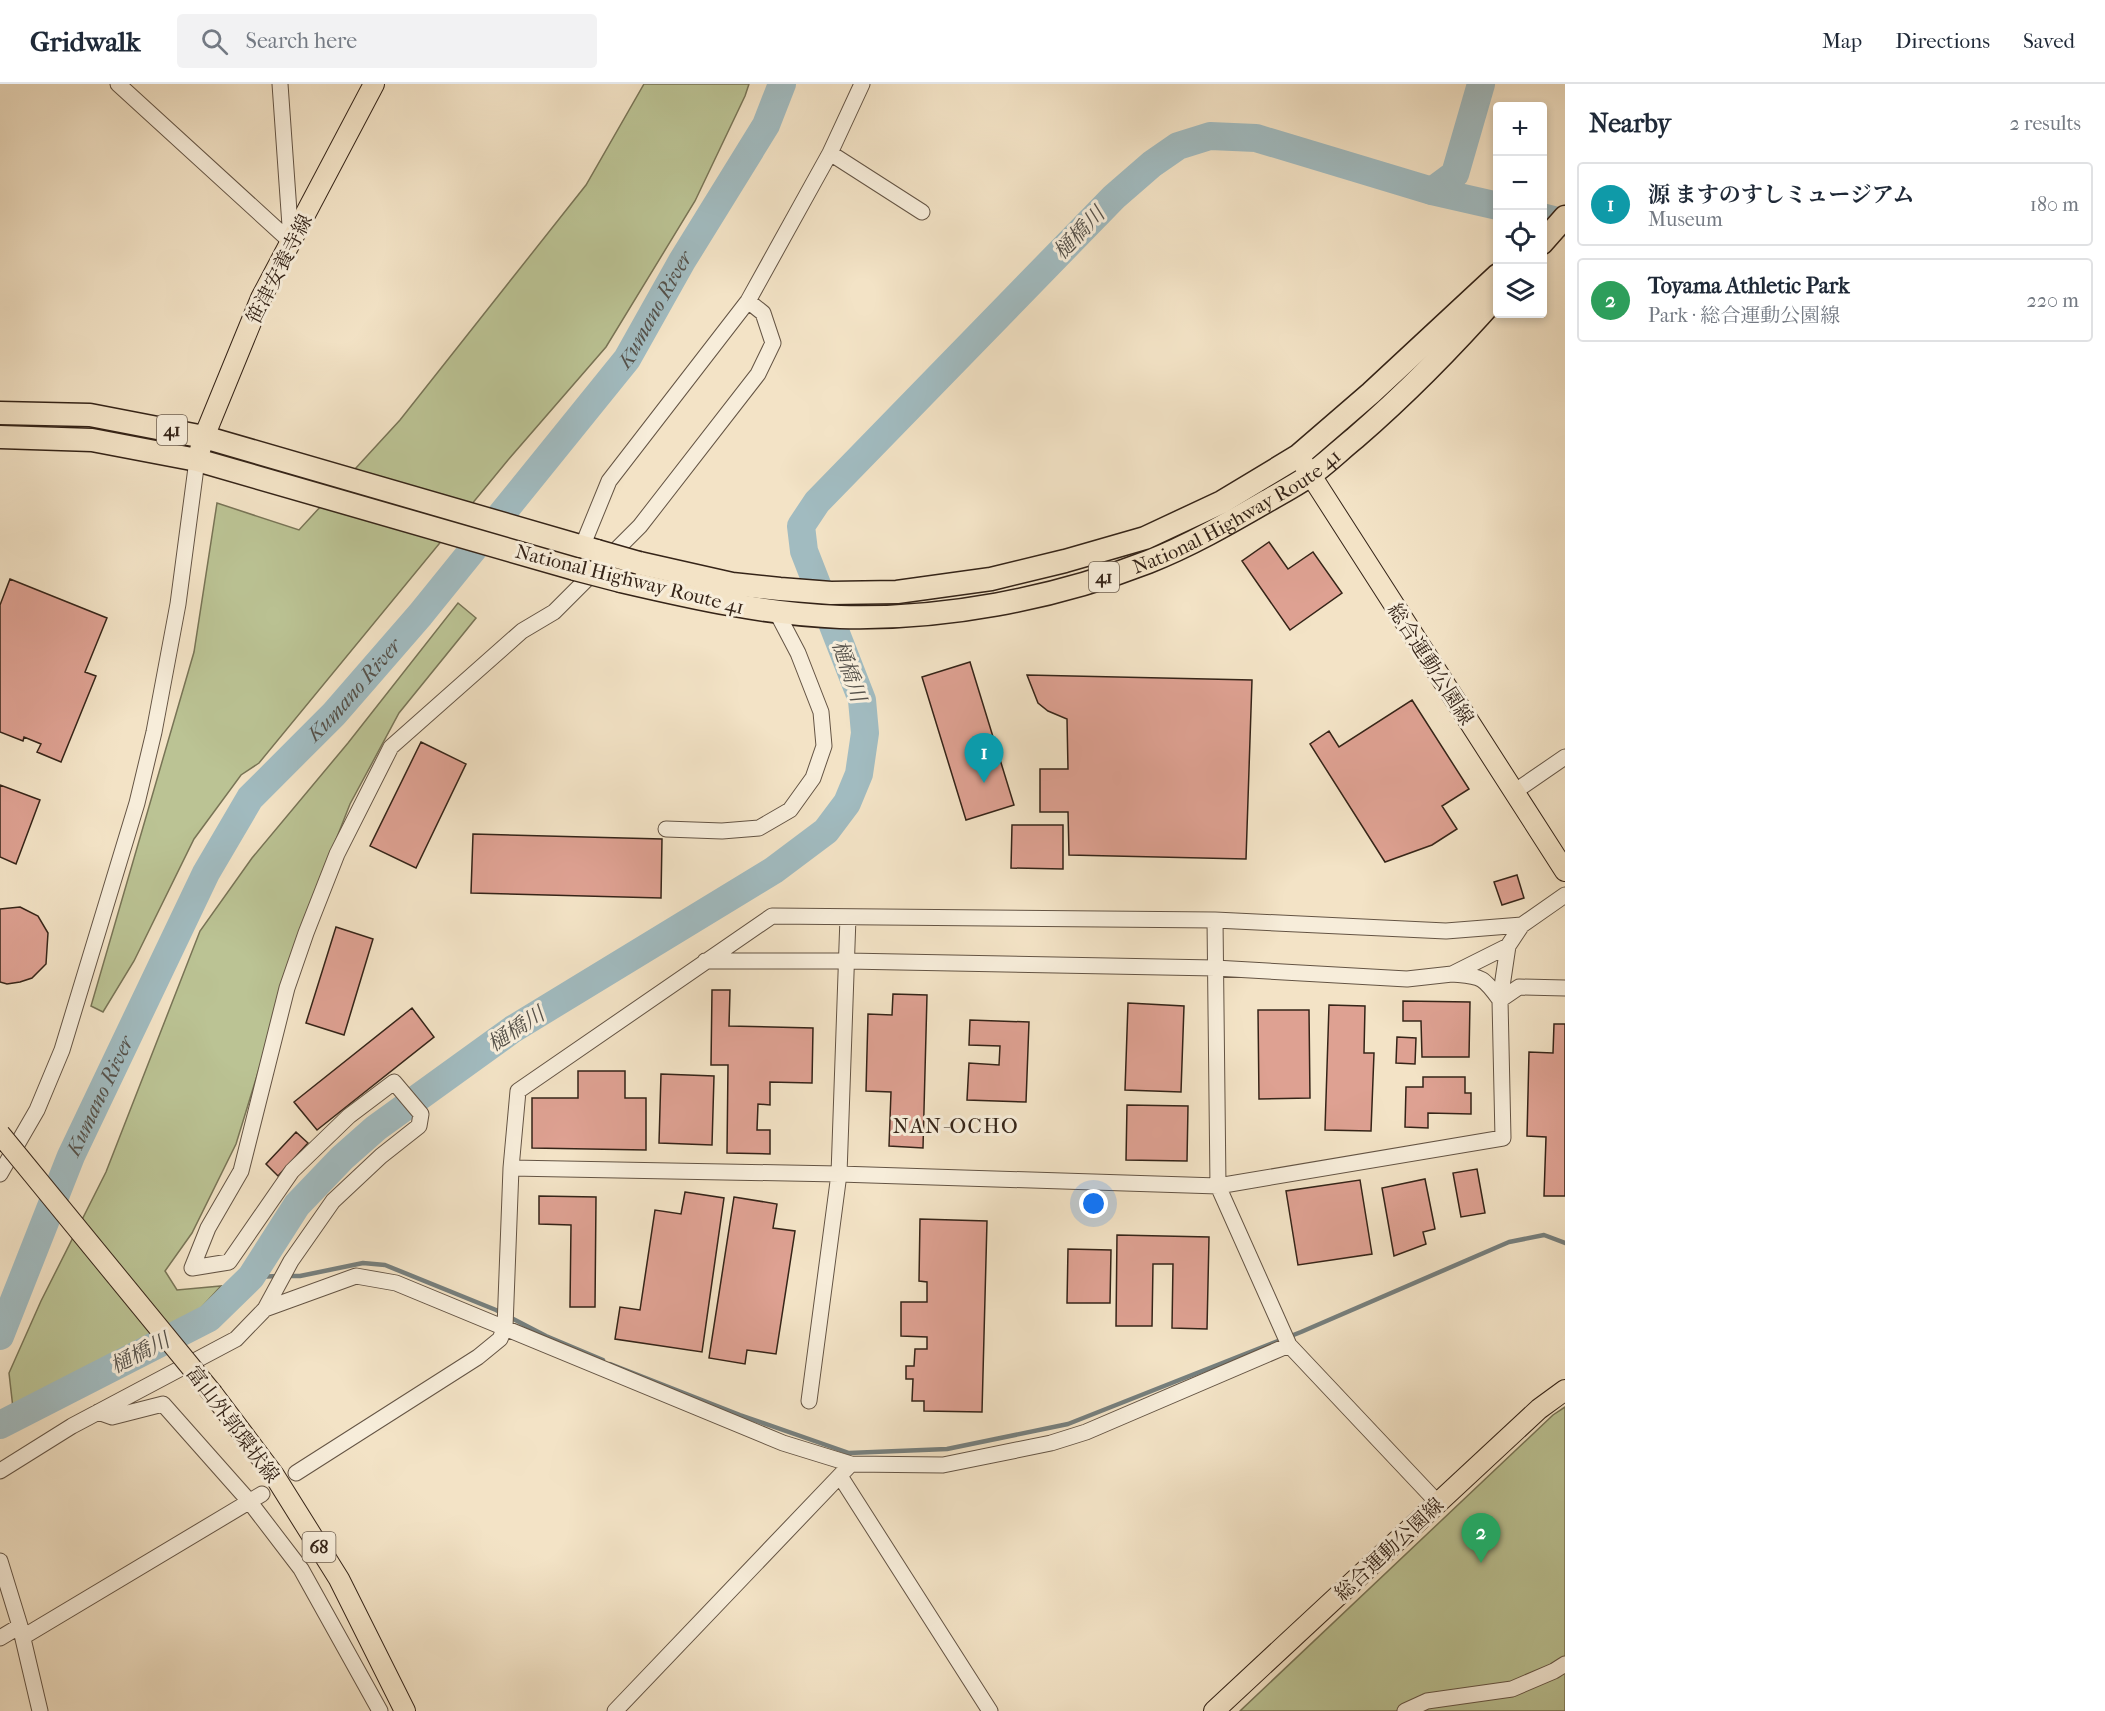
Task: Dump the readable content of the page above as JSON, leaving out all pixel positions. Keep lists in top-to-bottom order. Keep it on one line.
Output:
{"streets":{"highway":["41","National Highway Route 41"],"main road":["笹津安養寺線","総合運動公園線","富山外郭環状線","68"]},"crossings":[["笹津安養寺線","National Highway Route 41"],["National Highway Route 41","総合運動公園線"]],"districts":["NAN-OCHO"],"water":["樋橋川","Kumano River"],"page":{"header":"Gridwalk","search":"Search here","nav":["Map","Directions","Saved"],"heading":["Nearby","2 results"],"map_buttons":["+","−"],"list":[{"mark":"1","name":"源 ますのすしミュージアム","note":"Museum","value":"180 m"},{"mark":"2","name":"Toyama Athletic Park","note":"Park · 総合運動公園線","value":"220 m"}],"pins":["1","2"]}}
